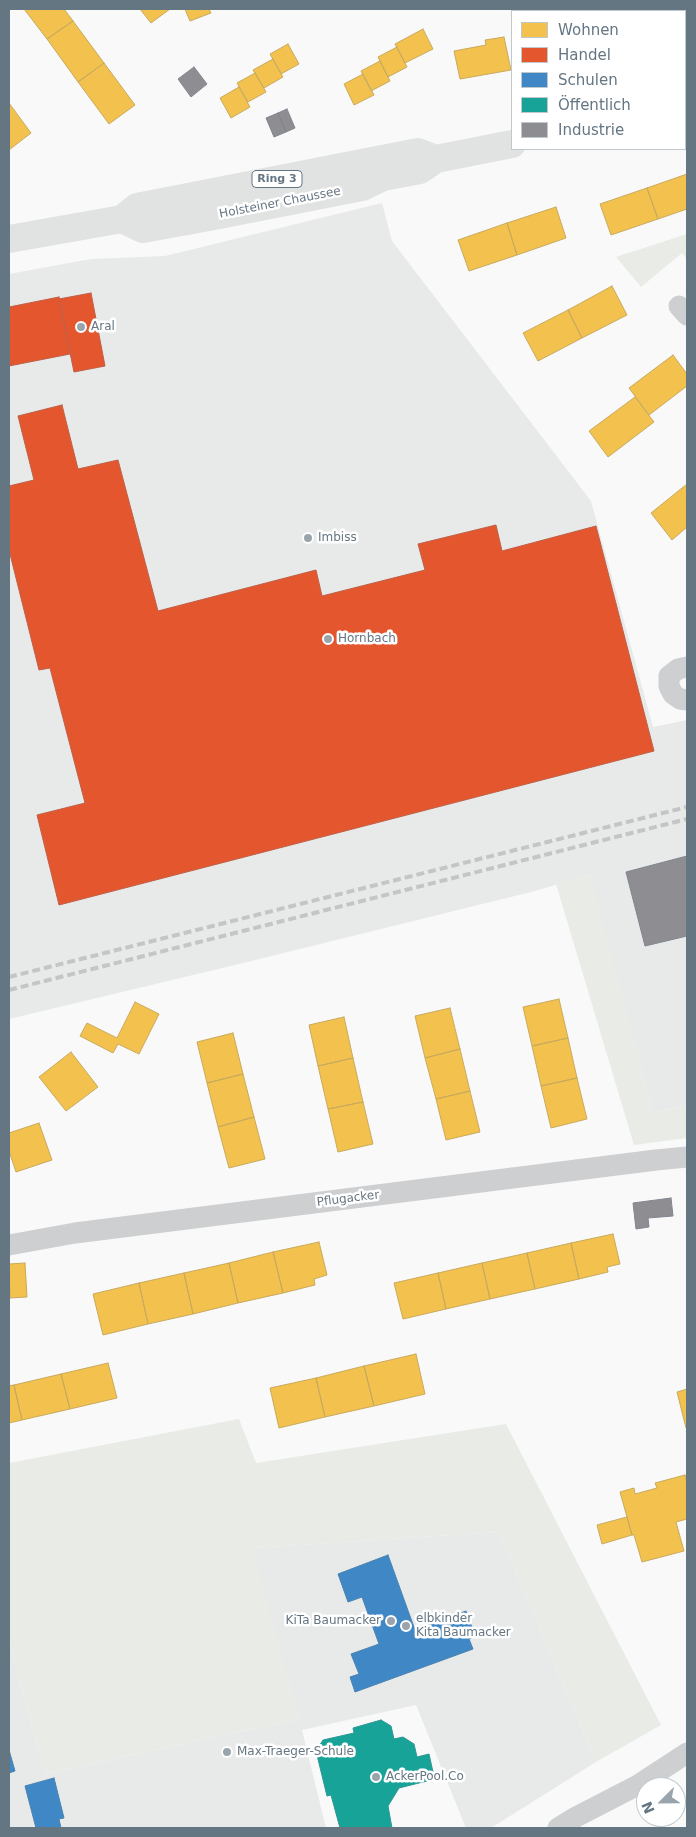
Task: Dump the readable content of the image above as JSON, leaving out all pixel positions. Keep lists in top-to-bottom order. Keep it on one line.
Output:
{"streets":{"main road":["Ring 3","Holsteiner Chaussee"],"street":["Pflugacker"]},"places":["Aral","Imbiss","Hornbach","KiTa Baumacker","elbkinder Kita Baumacker","Max-Traeger-Schule","AckerPool.Co"],"legend":["Wohnen","Handel","Schulen","Öffentlich","Industrie"],"north":"bottom left"}
